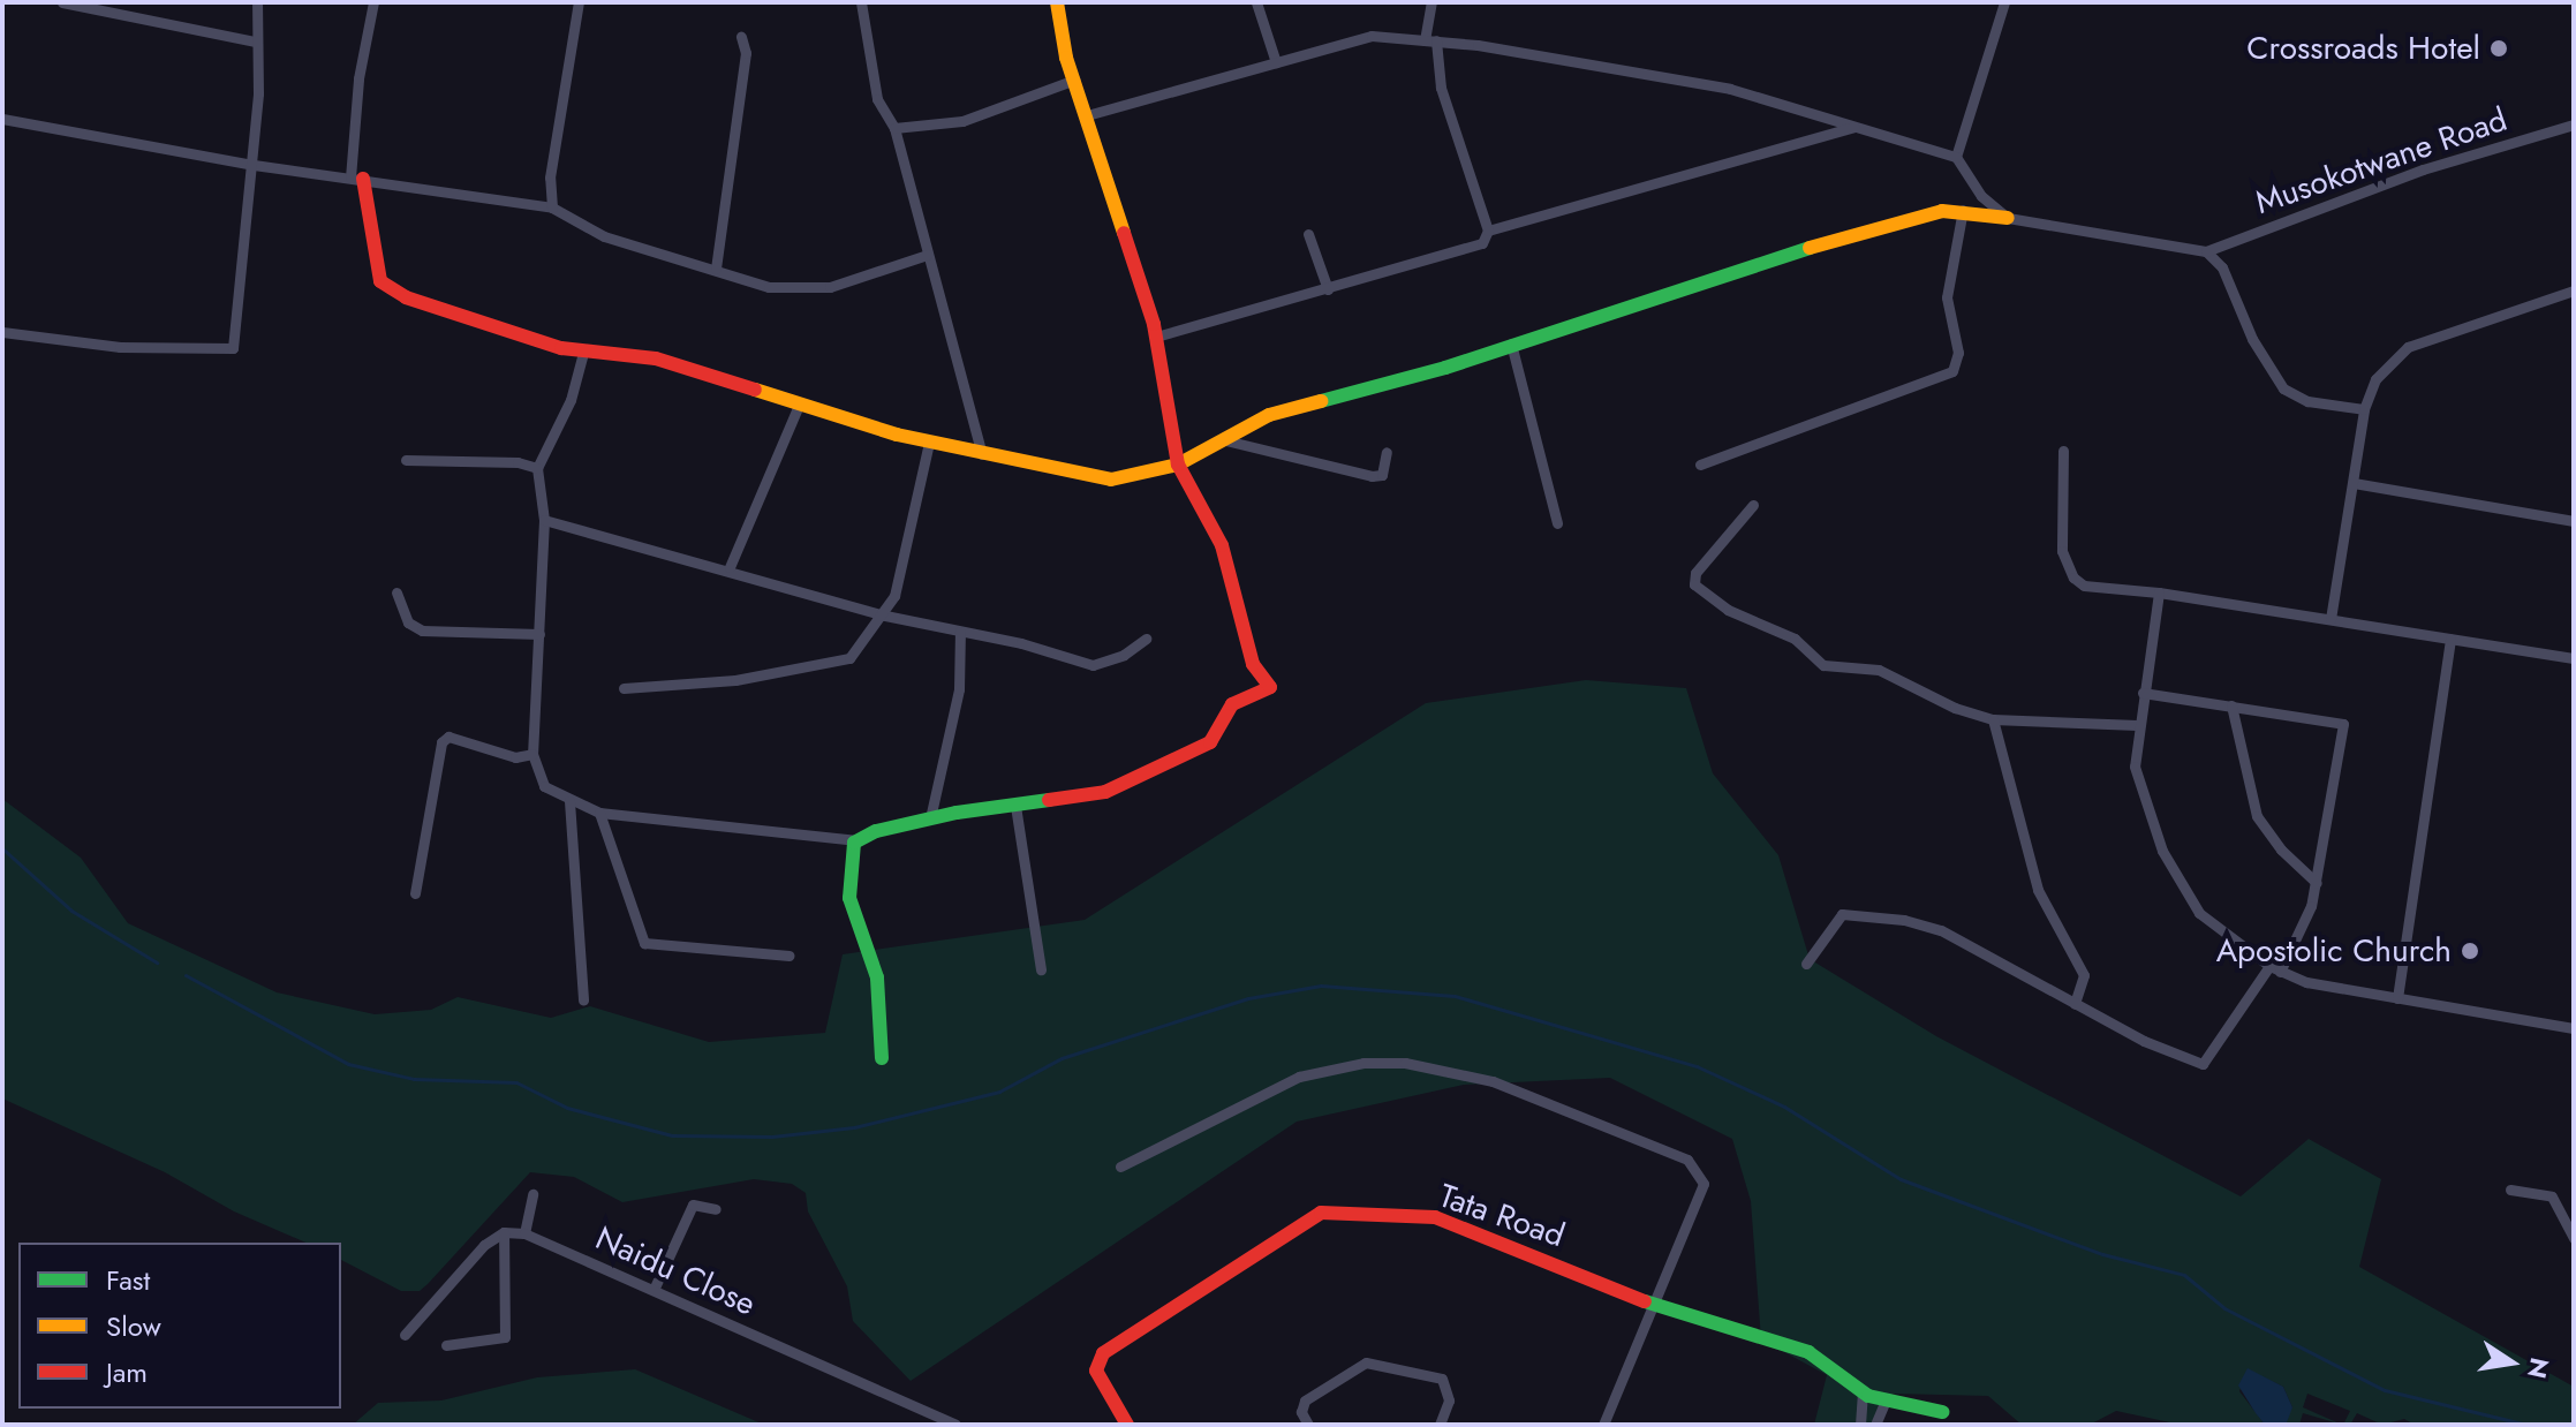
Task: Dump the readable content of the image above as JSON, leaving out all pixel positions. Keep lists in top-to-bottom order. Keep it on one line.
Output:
{"streets":{"street":["Musokotwane Road","Tata Road","Naidu Close"]},"places":["Crossroads Hotel","Apostolic Church"],"legend":["Fast","Slow","Jam"],"north":"right"}
